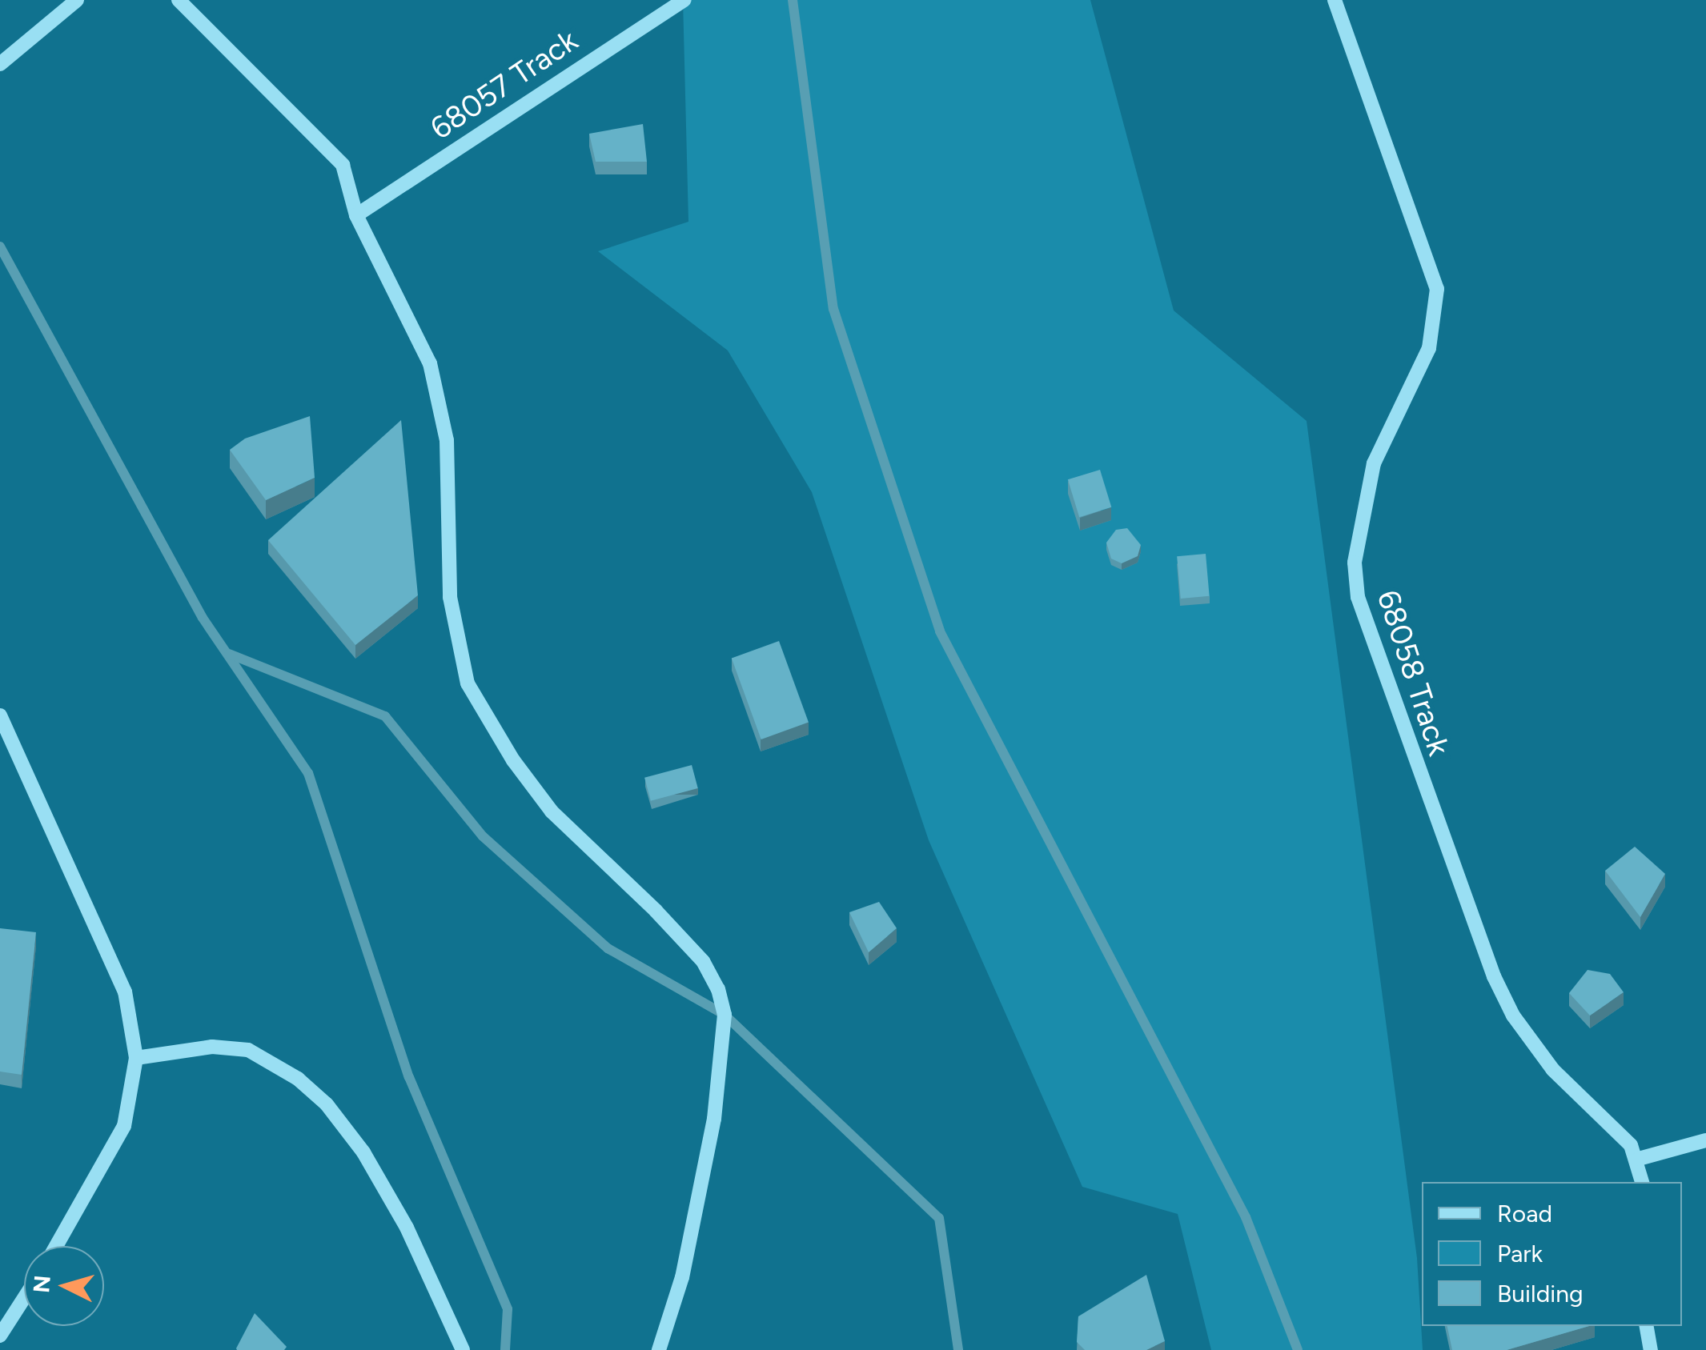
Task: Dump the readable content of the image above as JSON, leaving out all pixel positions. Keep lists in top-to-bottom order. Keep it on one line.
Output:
{"streets":{"street":["68057 Track","68058 Track"]},"legend":["Road","Park","Building"],"north":"left"}
